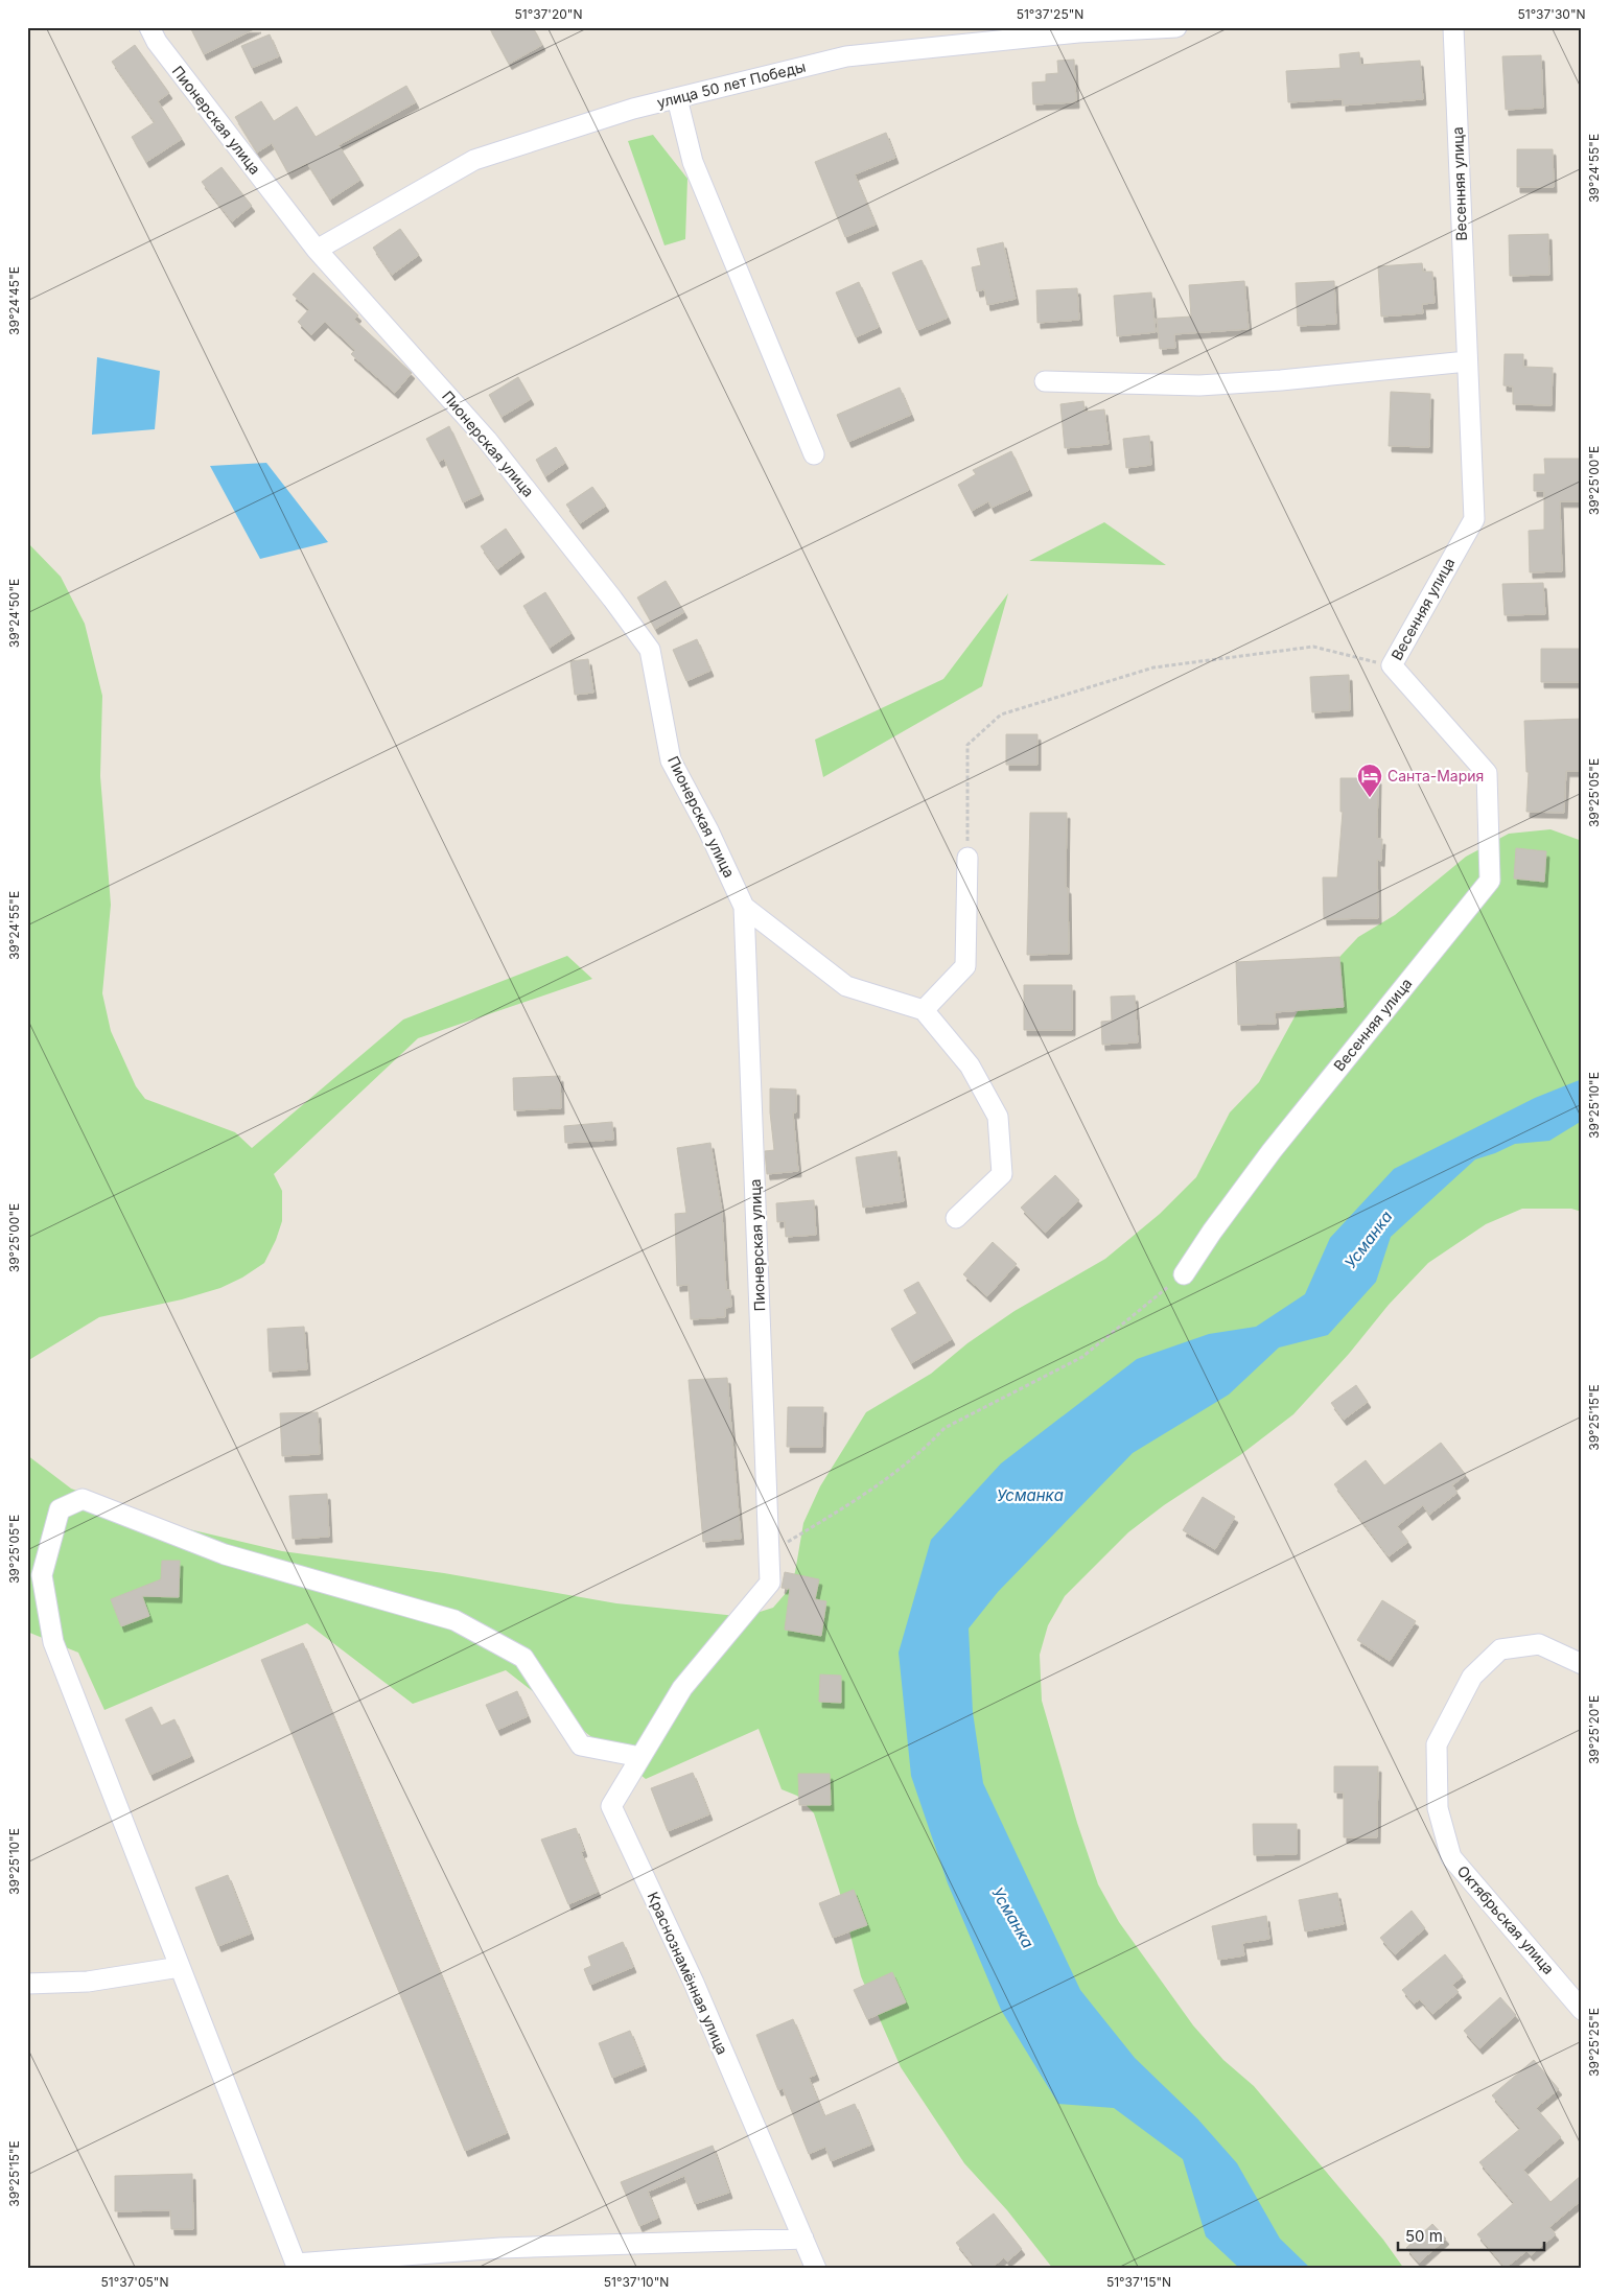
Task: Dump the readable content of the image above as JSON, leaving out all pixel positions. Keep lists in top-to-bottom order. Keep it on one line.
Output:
{"streets":{"street":["улица 50 лет Победы","Пионерская улица","Весенняя улица","Октябрьская улица","Краснознамённая улица"]},"crossings":[["улица 50 лет Победы","Пионерская улица"],["Пионерская улица","Краснознамённая улица"]],"water":["Усманка"],"places":{"hotel":["Санта-Мария"]},"scale_bar":"50 m","coordinates":["51°37'20\"N","51°37'25\"N","51°37'30\"N","39°24'55\"E","39°24'45\"E","39°25'00\"E","39°24'50\"E","39°25'05\"E","39°25'10\"E","39°25'15\"E","39°25'20\"E","39°25'25\"E","51°37'05\"N","51°37'10\"N","51°37'15\"N"]}
